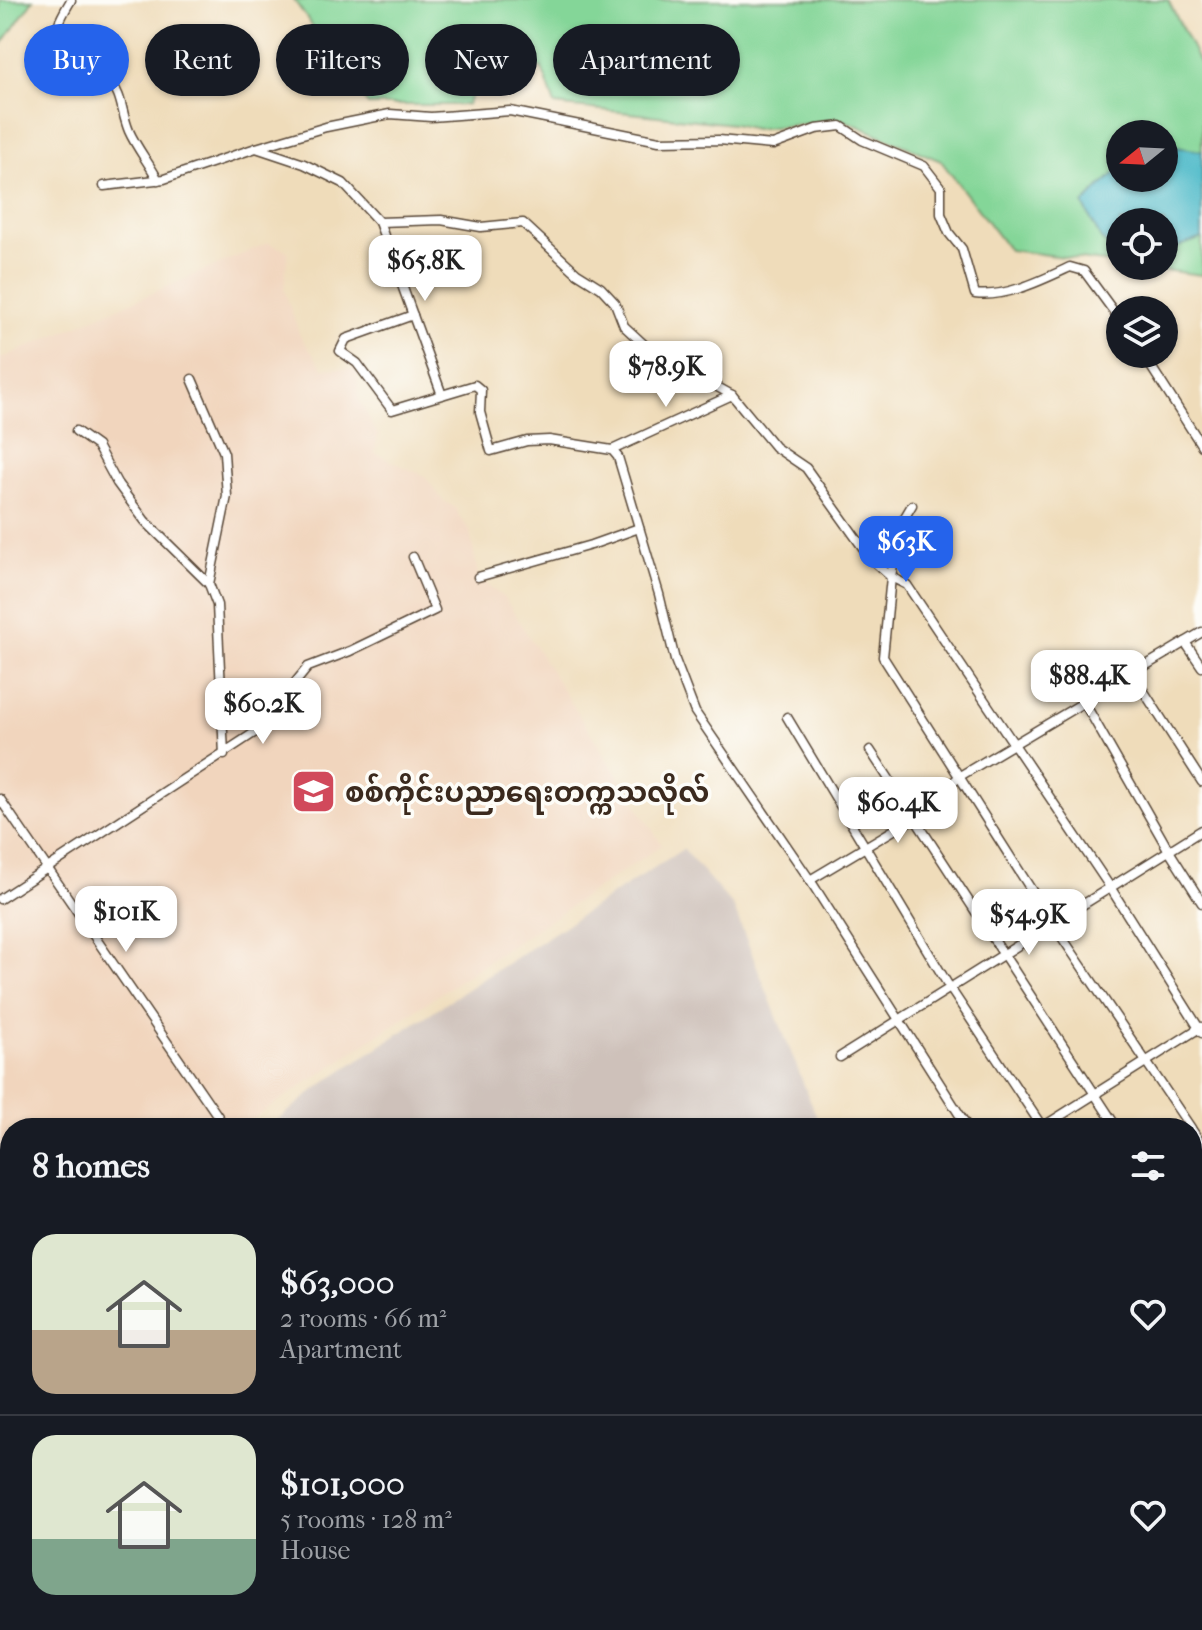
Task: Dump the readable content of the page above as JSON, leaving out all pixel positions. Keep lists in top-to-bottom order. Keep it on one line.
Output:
{"places":{"school or university":["စစ်ကိုင်းပညာရေးတက္ကသလိုလ်"]},"north":"left","page":{"chip":["Buy","Rent","Filters","New","Apartment"],"price":["$65.8K","$78.9K","$63K","$88.4K","$60.2K","$60.4K","$101K","$54.9K"],"heading":"8 homes","list":[{"name":"$63,000","note":"2 rooms · 66 m² · Apartment"},{"name":"$101,000","note":"5 rooms · 128 m² · House"}]}}
